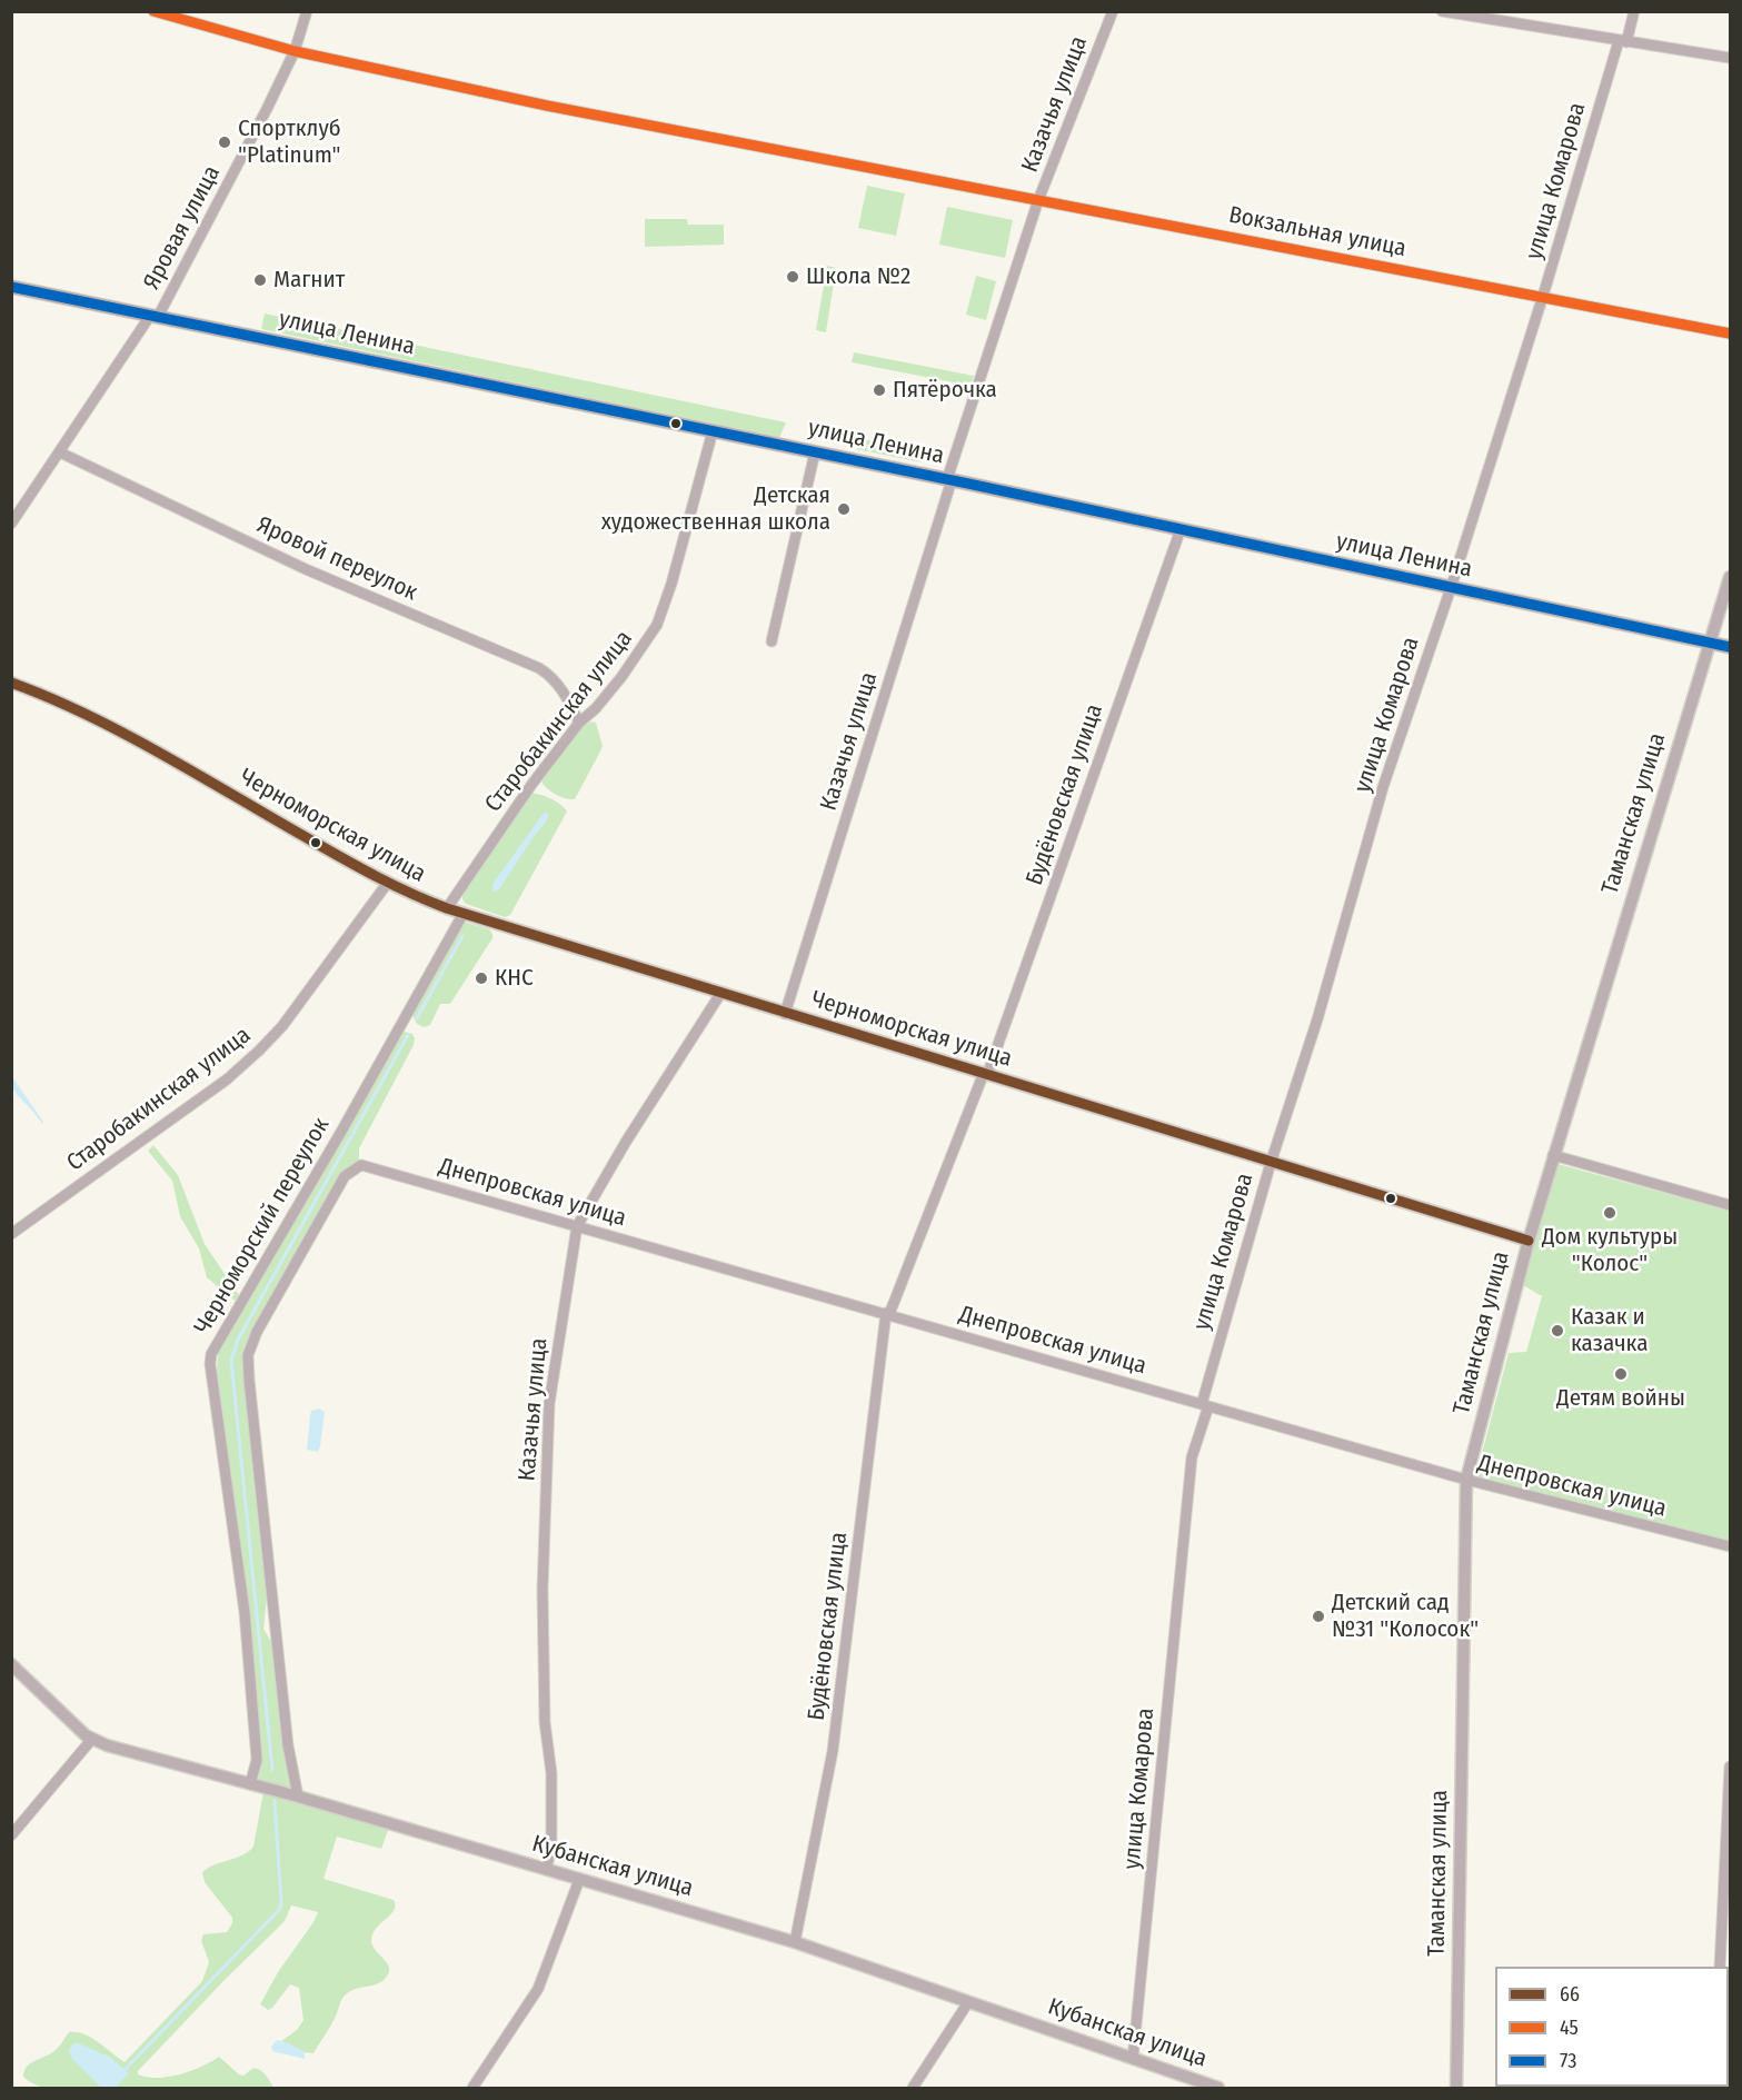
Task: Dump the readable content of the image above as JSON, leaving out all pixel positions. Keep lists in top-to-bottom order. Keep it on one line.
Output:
{"streets":{"main road":["улица Ленина"],"street":["Казачья улица","улица Комарова","Яровая улица","Вокзальная улица","Яровой переулок","Старобакинская улица","Будёновская улица","Таманская улица","Черноморская улица","Днепровская улица","Черноморский переулок","Кубанская улица"]},"crossings":[["Казачья улица","Вокзальная улица"],["Казачья улица","улица Ленина"],["Казачья улица","Черноморская улица"],["Казачья улица","Днепровская улица"],["Казачья улица","Кубанская улица"],["улица Комарова","Вокзальная улица"],["улица Комарова","улица Ленина"],["улица Комарова","Черноморская улица"],["улица Комарова","Днепровская улица"],["улица Комарова","Кубанская улица"],["Яровая улица","Вокзальная улица"],["Яровая улица","улица Ленина"],["Яровая улица","Яровой переулок"],["улица Ленина","Старобакинская улица"],["улица Ленина","Будёновская улица"],["улица Ленина","Таманская улица"],["Яровой переулок","Старобакинская улица"],["Старобакинская улица","Черноморская улица"],["Будёновская улица","Черноморская улица"],["Будёновская улица","Днепровская улица"],["Будёновская улица","Кубанская улица"],["Таманская улица","Черноморская улица"],["Таманская улица","Днепровская улица"],["Черноморская улица","Черноморский переулок"],["Днепровская улица","Кубанская улица"],["Черноморский переулок","Кубанская улица"]],"places":["Спортклуб \"Platinum\"","Школа №2","Магнит","Пятёрочка","Детская художественная школа","КНС","Дом культуры \"Колос\"","Казак и казачка","Детям войны","Детский сад №31 \"Колосок\""],"lines":["transit line 45","transit line 73","transit line 66"],"legend":["66","45","73"]}
